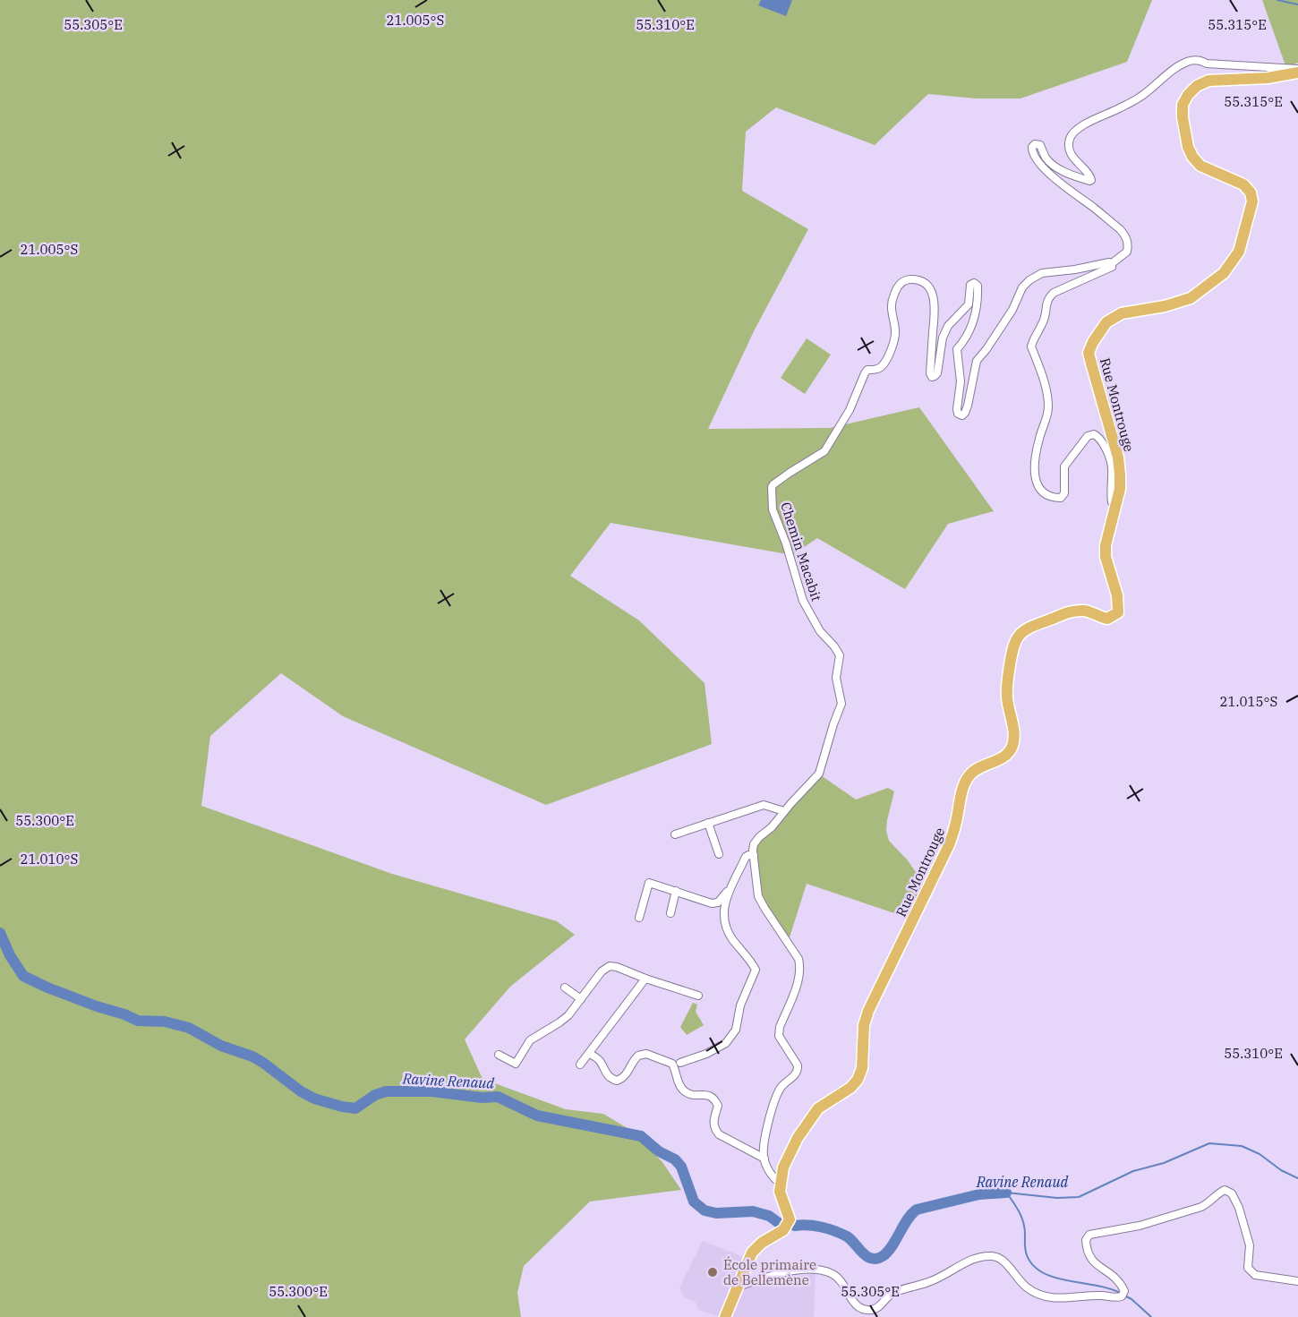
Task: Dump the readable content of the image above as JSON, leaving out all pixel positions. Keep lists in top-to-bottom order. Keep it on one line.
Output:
{"streets":{"main road":["Rue Montrouge"],"street":["Chemin Macabit"]},"water":["Ravine Renaud"],"places":["École primaire de Bellemène"],"coordinates":["21.005°S","55.305°E","55.310°E","55.315°E","21.015°S","55.300°E","21.010°S"]}
